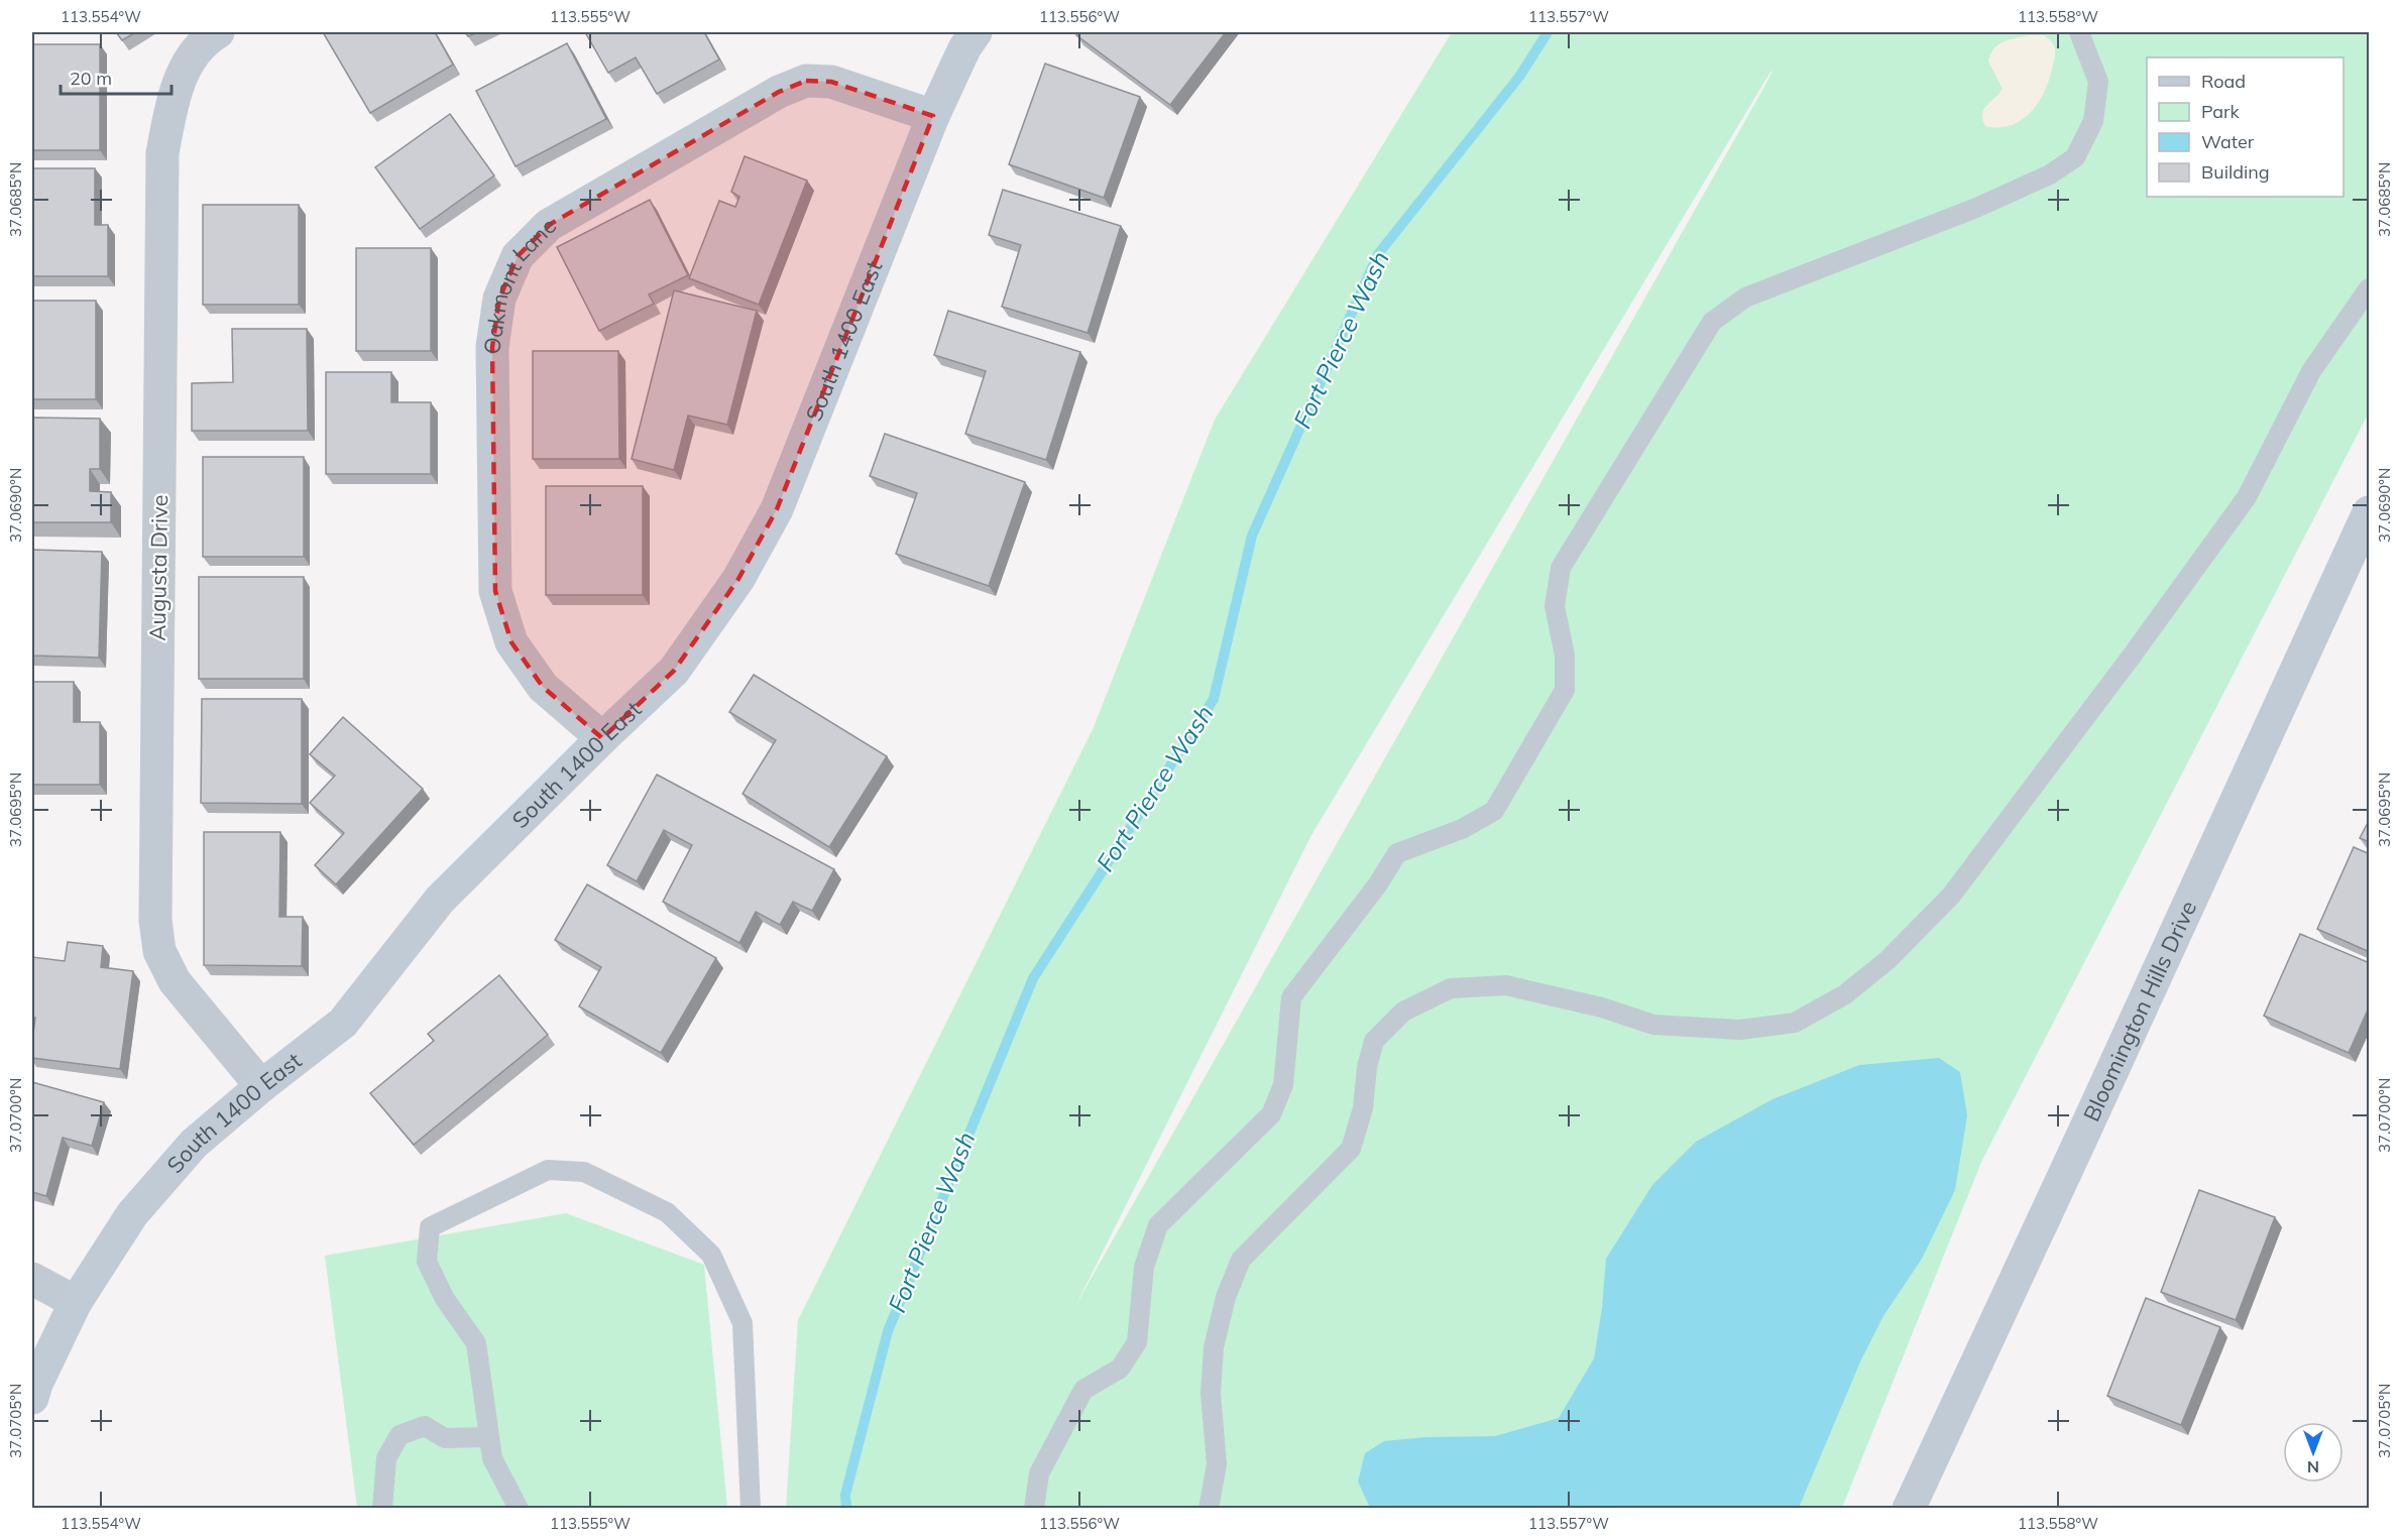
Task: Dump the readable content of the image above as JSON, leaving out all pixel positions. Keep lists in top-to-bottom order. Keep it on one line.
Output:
{"streets":{"street":["Oakmont Lane","South 1400 East","Augusta Drive","Bloomington Hills Drive"]},"crossings":[["Oakmont Lane","South 1400 East"],["South 1400 East","Augusta Drive"]],"water":["Fort Pierce Wash"],"legend":["Road","Park","Water","Building"],"scale_bar":"20 m","north":"bottom","coordinates":["113.554°W","113.555°W","113.556°W","113.557°W","113.558°W","37.0685°N","37.0690°N","37.0695°N","37.0700°N","37.0705°N"]}
